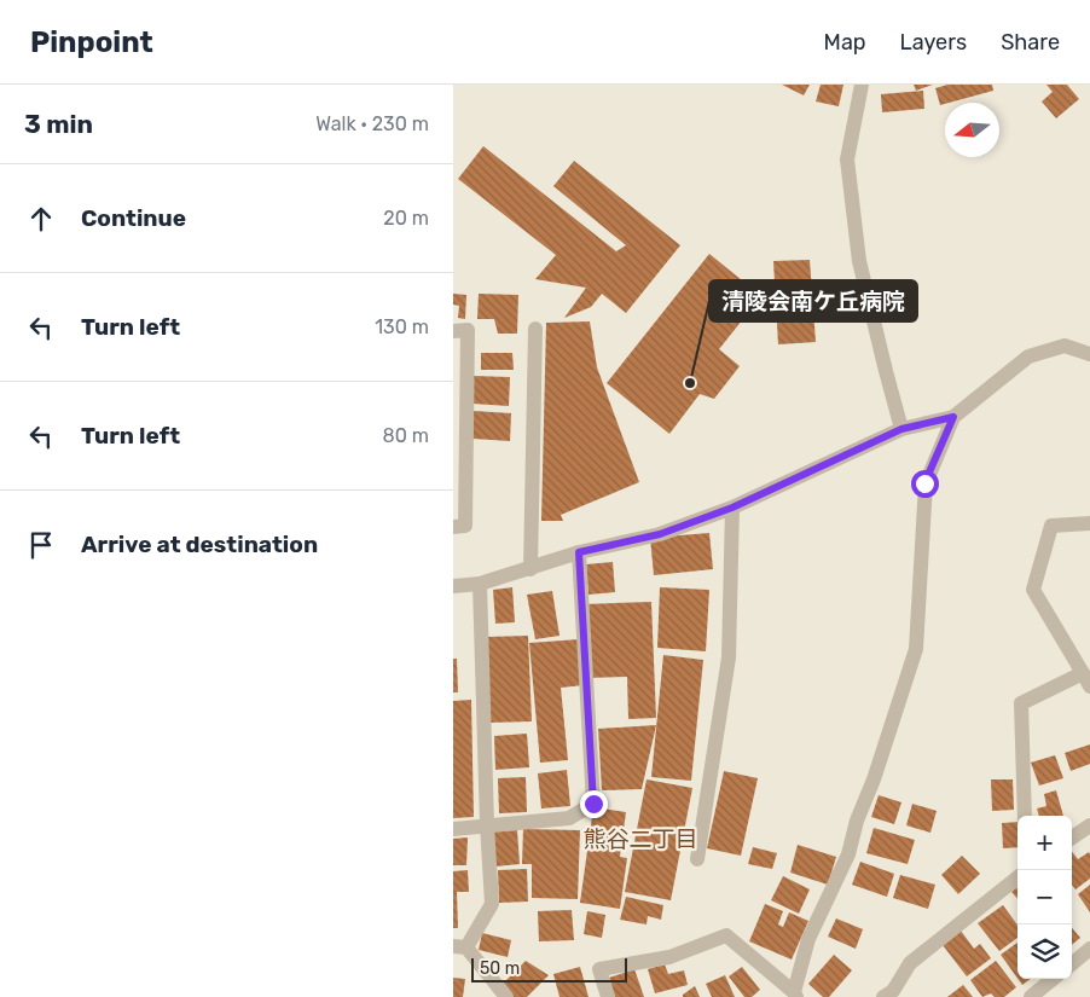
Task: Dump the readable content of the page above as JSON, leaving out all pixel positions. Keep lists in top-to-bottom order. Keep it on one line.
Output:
{"districts":["熊谷二丁目"],"places":["清陵会南ケ丘病院"],"scale_bar":"50 m","north":"left","page":{"header":"Pinpoint","nav":["Map","Layers","Share"],"heading":["3 min","Walk · 230 m"],"list":[["Continue","20 m"],["Turn left","130 m"],["Turn left","80 m"],"Arrive at destination"],"map_buttons":["+","−"],"scale":"50 m"}}
